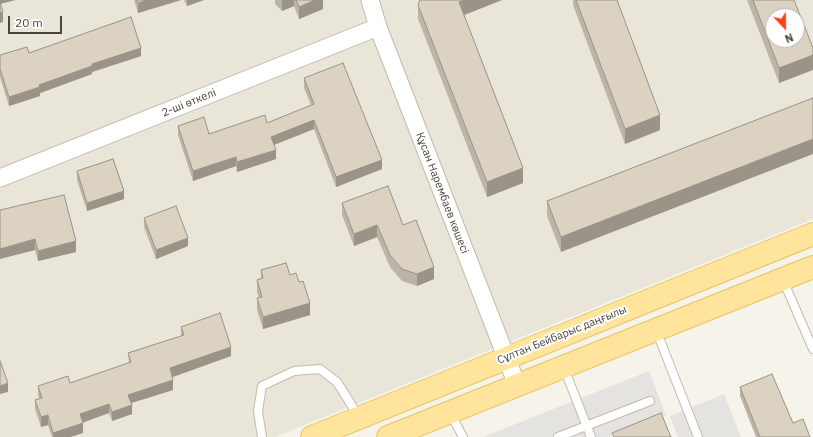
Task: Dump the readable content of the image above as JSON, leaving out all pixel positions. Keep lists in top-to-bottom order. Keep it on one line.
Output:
{"streets":{"main road":["Сұлтан Бейбарыс даңғылы"],"street":["2-ші өткелі","Құсан Нарембаев көшесі"]},"crossings":[["2-ші өткелі","Құсан Нарембаев көшесі"],["Құсан Нарембаев көшесі","Сұлтан Бейбарыс даңғылы"]],"scale_bar":"20 m","north":"bottom"}
